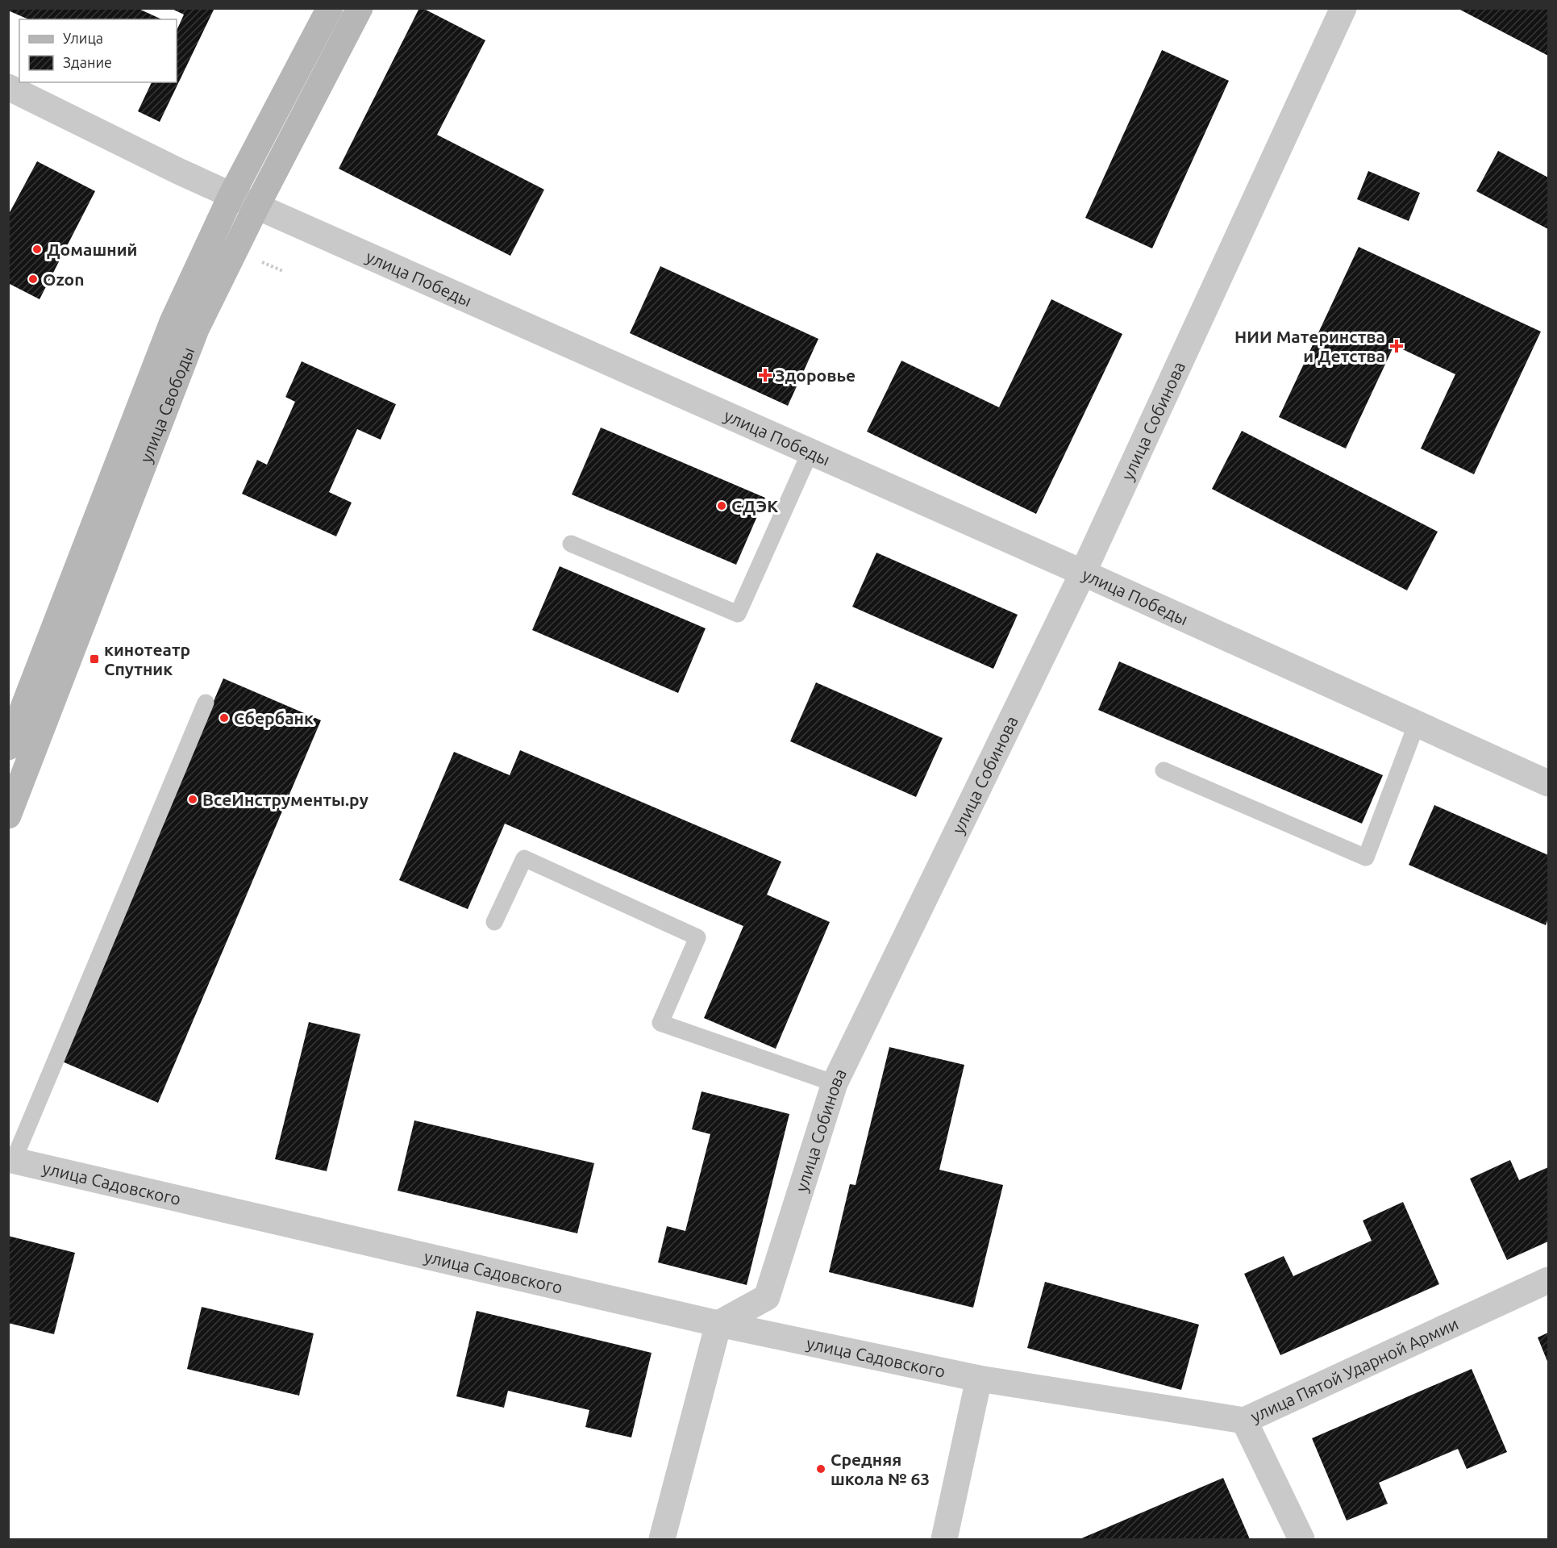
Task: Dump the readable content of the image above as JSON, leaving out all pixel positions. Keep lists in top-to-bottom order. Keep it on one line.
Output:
{"streets":{"main road":["улица Свободы"],"street":["улица Победы","улица Собинова","улица Садовского","улица Пятой Ударной Армии"]},"crossings":[["улица Победы","улица Свободы"],["улица Победы","улица Собинова"],["улица Собинова","улица Садовского"],["улица Садовского","улица Пятой Ударной Армии"]],"places":{"other":["Домашний","Ozon","СДЭК","Сбербанк","ВсеИнструменты.ру","Средняя школа № 63"],"health":["НИИ Материнства и Детства","Здоровье"],"transit":["кинотеатр Спутник"]},"legend":["Улица","Здание"]}
